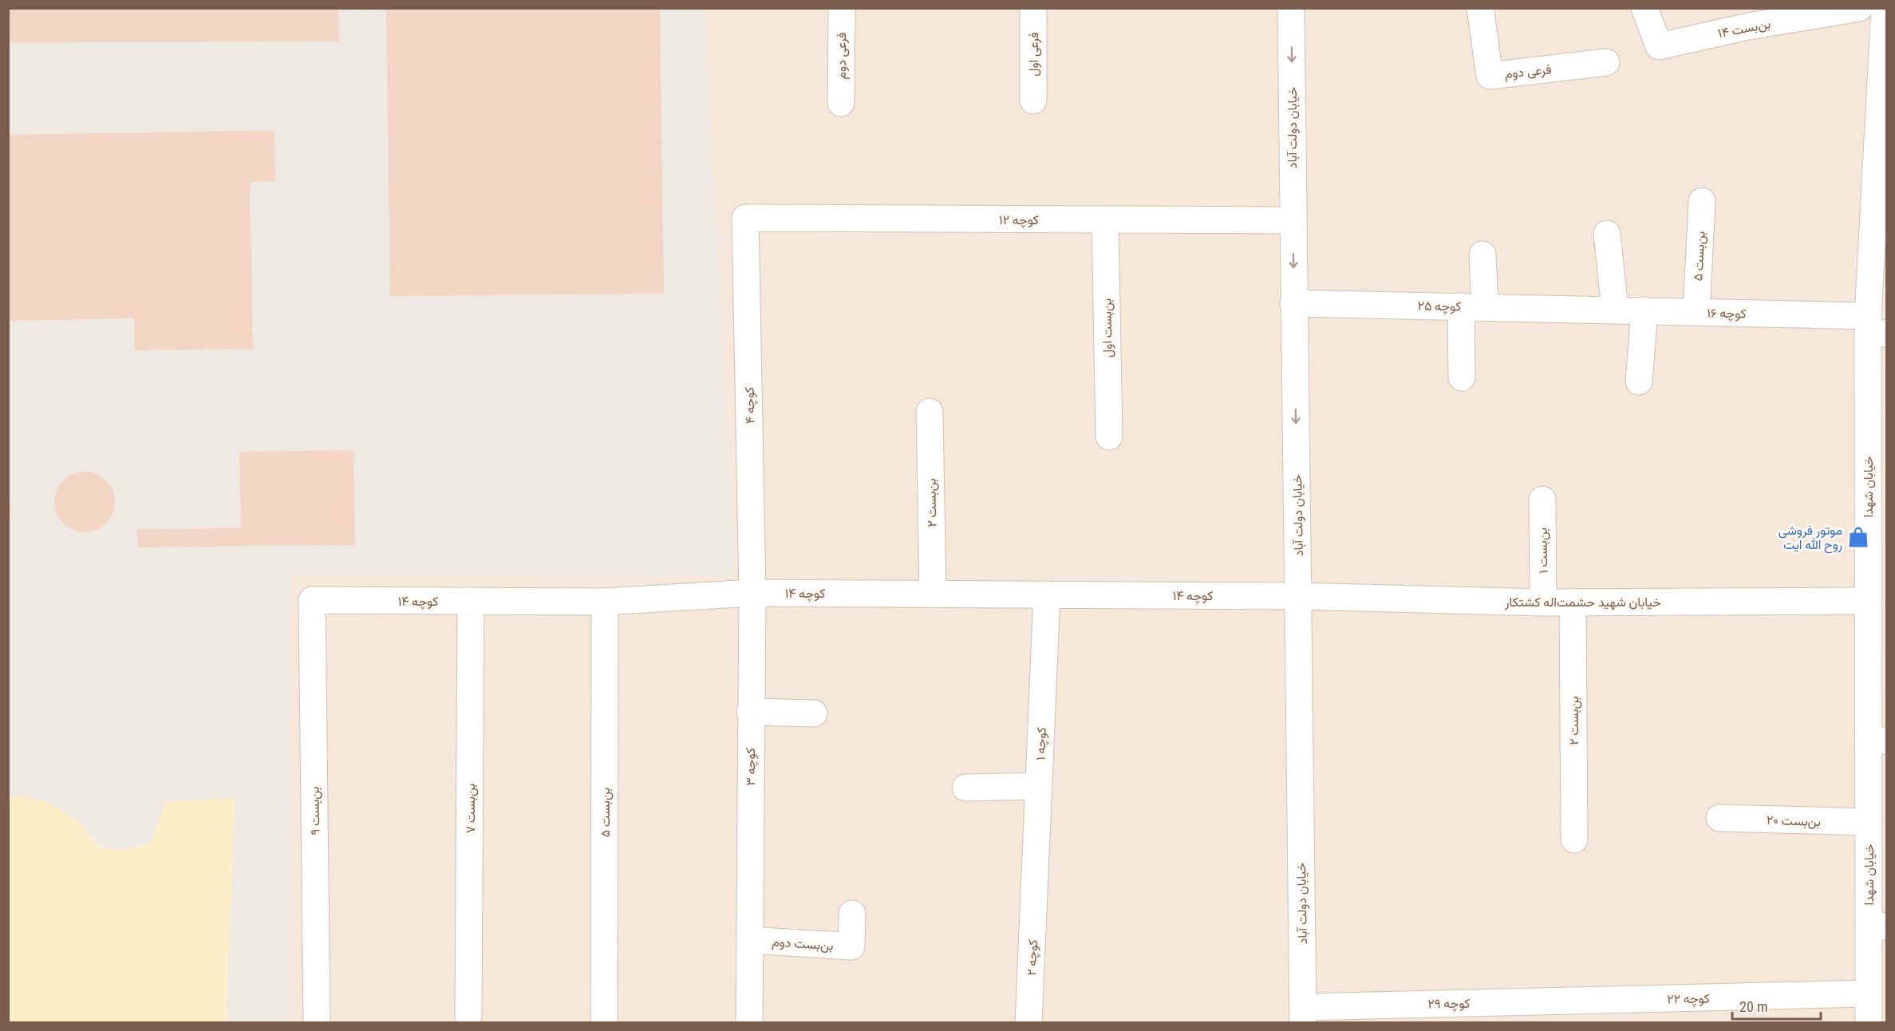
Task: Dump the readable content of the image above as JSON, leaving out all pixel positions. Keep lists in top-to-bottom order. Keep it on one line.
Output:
{"streets":{"street":["بن‌بست ۱۴","فرعی اول","فرعی دوم","خیابان دولت آباد","کوچه ۱۲","بن‌بست ۵","کوچه ۲۵","کوچه ۱۶","بن‌بست اول","کوچه ۴","خیابان شهدا","بن‌بست ۲","بن‌بست ۱","کوچه ۱۴","خیابان شهید حشمت‌اله کشتکار","کوچه ۱","کوچه ۳","بن‌بست ۷","بن‌بست ۹","بن‌بست ۲۰","بن‌بست دوم","کوچه ۲","کوچه ۲۲","کوچه ۲۹"]},"crossings":[["خیابان دولت آباد","کوچه ۱۲"],["خیابان دولت آباد","کوچه ۲۵"],["خیابان دولت آباد","کوچه ۱۴"],["خیابان دولت آباد","خیابان شهید حشمت‌اله کشتکار"],["خیابان دولت آباد","کوچه ۲۹"],["کوچه ۱۲","بن‌بست اول"],["کوچه ۱۲","کوچه ۴"],["بن‌بست ۵","کوچه ۱۶"],["بن‌بست ۵","کوچه ۱۴"],["کوچه ۲۵","کوچه ۱۶"],["کوچه ۱۶","خیابان شهدا"],["کوچه ۴","کوچه ۱۴"],["کوچه ۴","کوچه ۳"],["خیابان شهدا","خیابان شهید حشمت‌اله کشتکار"],["خیابان شهدا","بن‌بست ۲۰"],["خیابان شهدا","کوچه ۲۲"],["بن‌بست ۲","کوچه ۱۴"],["بن‌بست ۲","خیابان شهید حشمت‌اله کشتکار"],["بن‌بست ۱","خیابان شهید حشمت‌اله کشتکار"],["کوچه ۱۴","خیابان شهید حشمت‌اله کشتکار"],["کوچه ۱۴","کوچه ۱"],["کوچه ۱۴","کوچه ۳"],["کوچه ۱۴","بن‌بست ۷"],["کوچه ۱۴","بن‌بست ۹"],["کوچه ۱","کوچه ۲"],["کوچه ۳","بن‌بست دوم"],["کوچه ۲۲","کوچه ۲۹"]],"one_way":["خیابان دولت آباد"],"places":{"shop":["موتور فروشی روح الله ایت"]},"scale_bar":"20 m"}
